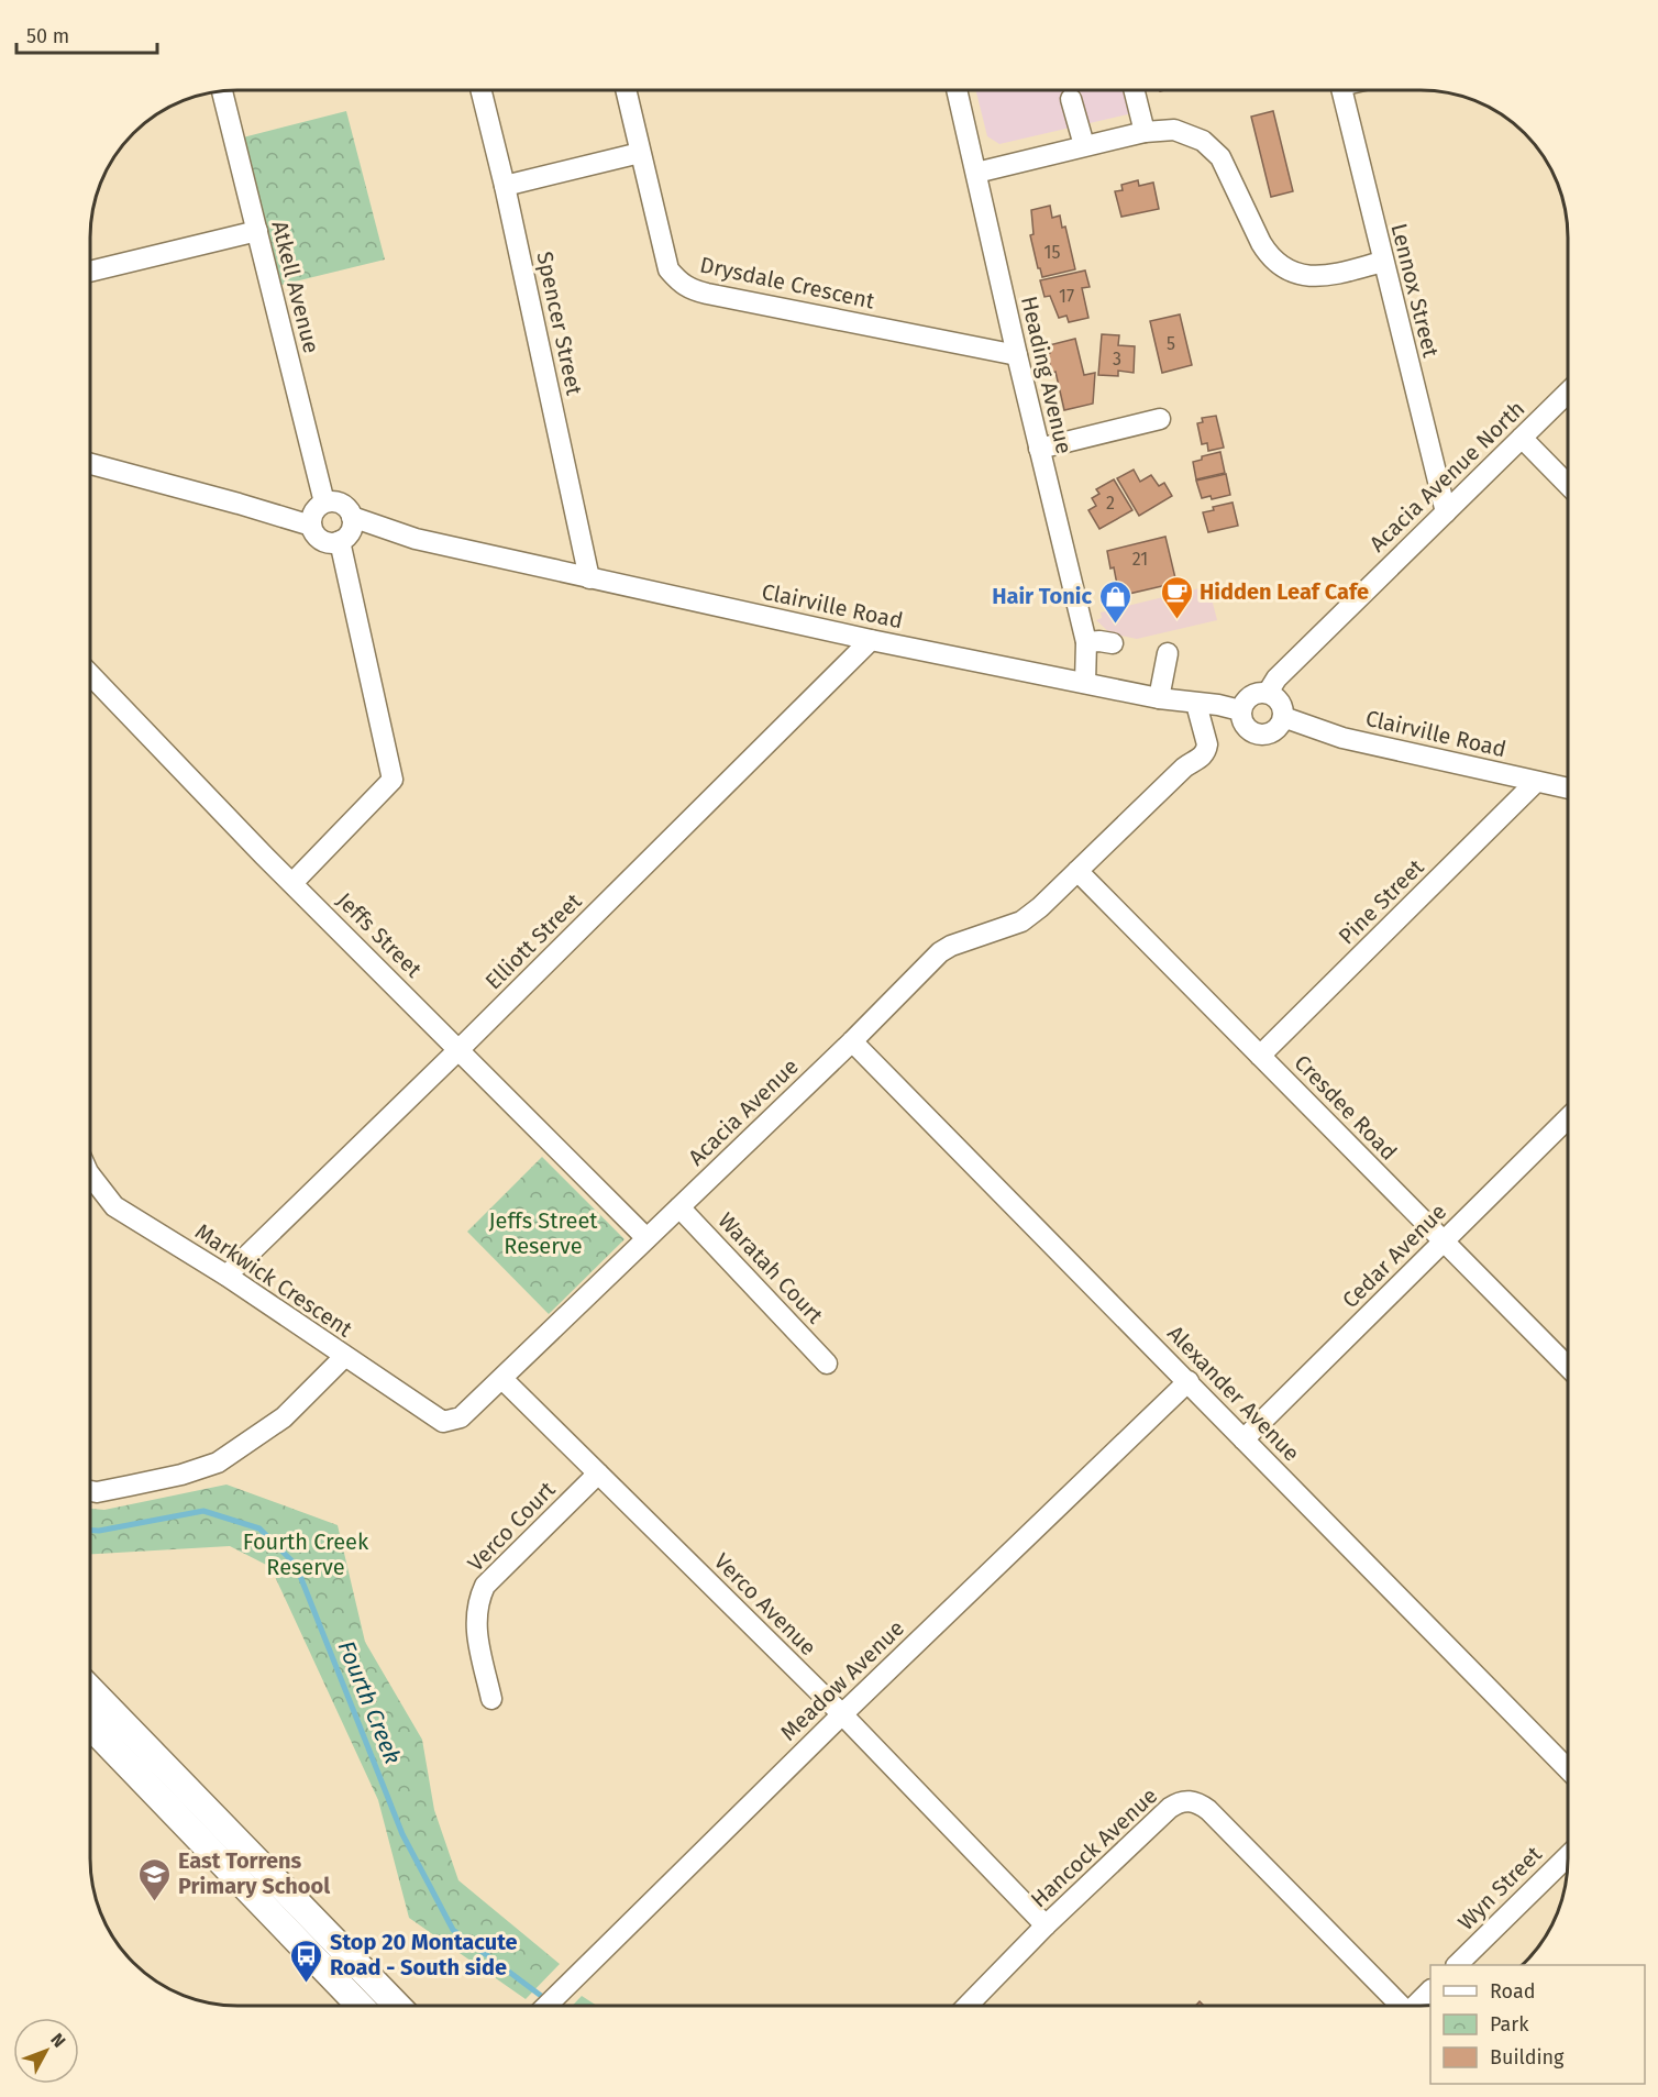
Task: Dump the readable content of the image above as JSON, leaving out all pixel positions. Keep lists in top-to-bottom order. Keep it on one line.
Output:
{"streets":{"street":["Drysdale Crescent","Atkell Avenue","Lennox Street","Spencer Street","Heading Avenue","Acacia Avenue North","Clairville Road","Pine Street","Jeffs Street","Elliott Street","Cresdee Road","Acacia Avenue","Cedar Avenue","Waratah Court","Markwick Crescent","Alexander Avenue","Verco Court","Verco Avenue","Meadow Avenue","Hancock Avenue","Wyn Street"]},"crossings":[["Drysdale Crescent","Heading Avenue"],["Atkell Avenue","Clairville Road"],["Lennox Street","Acacia Avenue North"],["Spencer Street","Clairville Road"],["Heading Avenue","Clairville Road"],["Acacia Avenue North","Clairville Road"],["Clairville Road","Pine Street"],["Clairville Road","Elliott Street"],["Pine Street","Cresdee Road"],["Jeffs Street","Elliott Street"],["Jeffs Street","Acacia Avenue"],["Elliott Street","Markwick Crescent"],["Cresdee Road","Acacia Avenue"],["Cresdee Road","Cedar Avenue"],["Acacia Avenue","Waratah Court"],["Acacia Avenue","Markwick Crescent"],["Acacia Avenue","Alexander Avenue"],["Acacia Avenue","Verco Avenue"],["Cedar Avenue","Alexander Avenue"],["Alexander Avenue","Meadow Avenue"],["Verco Court","Verco Avenue"],["Verco Avenue","Meadow Avenue"],["Verco Avenue","Hancock Avenue"]],"water":["Fourth Creek"],"parks":["Jeffs Street Reserve","Fourth Creek Reserve"],"places":{"cafe":["Hidden Leaf Cafe"],"shop":["Hair Tonic"],"school or university":["East Torrens Primary School"],"bus stop":["Stop 20 Montacute Road - South side"]},"house_numbers":["15","17","5","3","2","21"],"legend":["Road","Park","Building"],"scale_bar":"50 m","north":"top right"}
